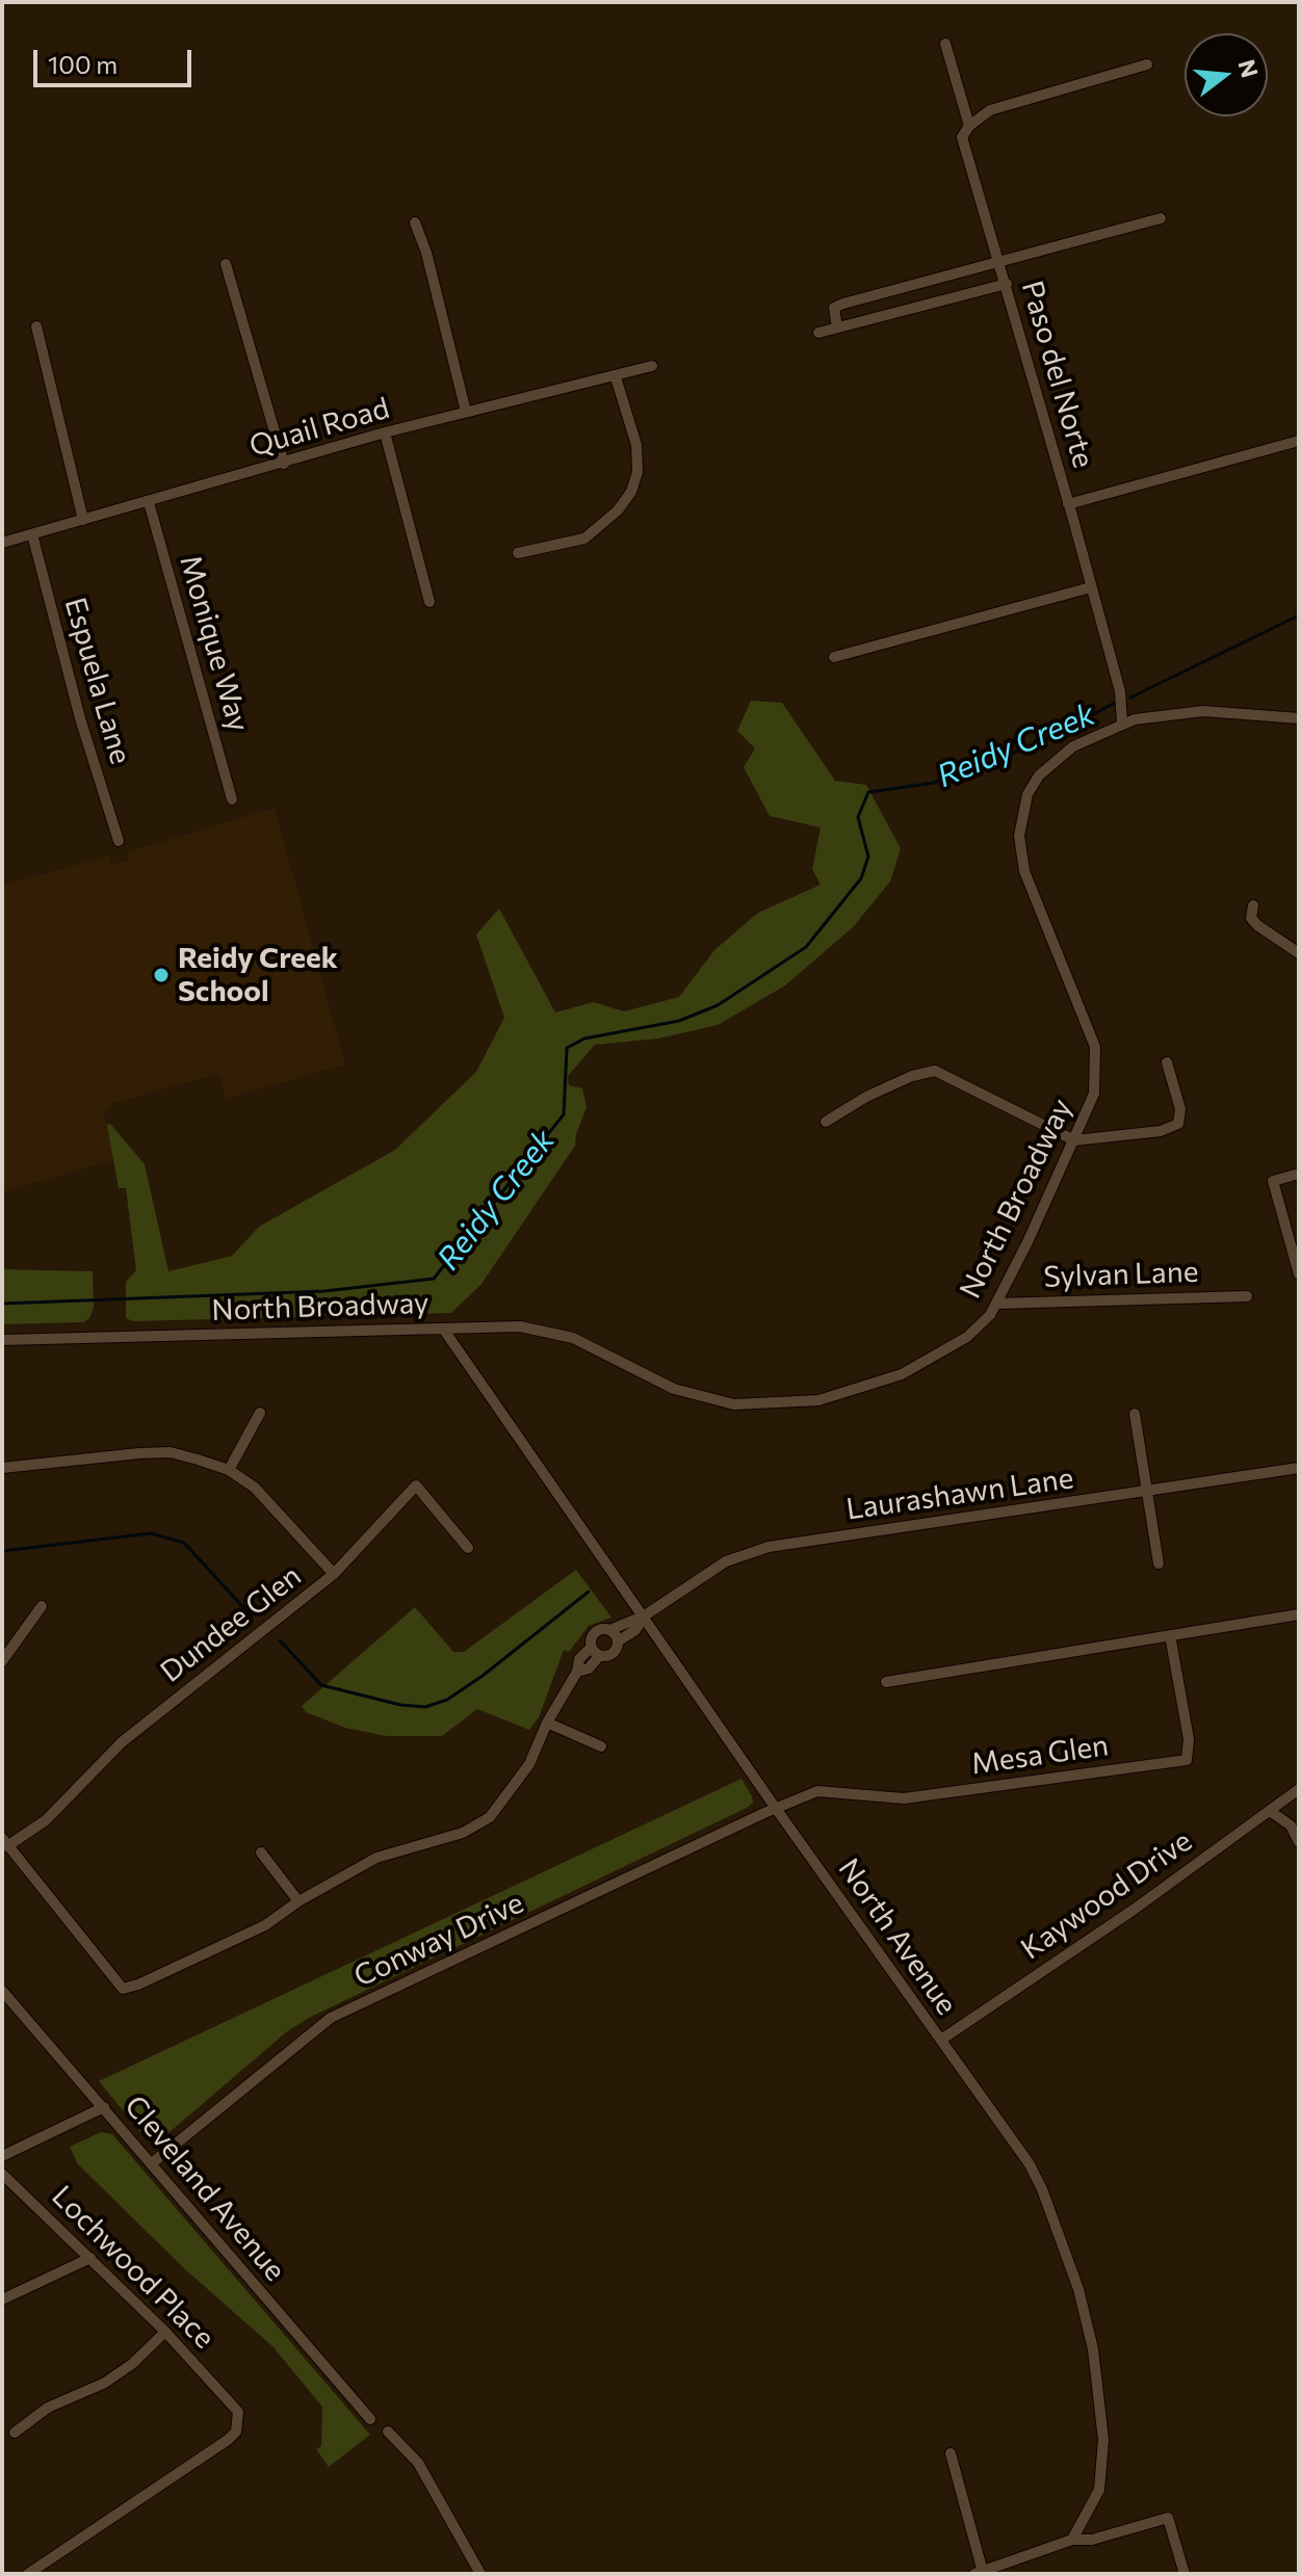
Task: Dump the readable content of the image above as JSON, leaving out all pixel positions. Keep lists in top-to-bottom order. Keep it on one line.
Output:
{"streets":{"street":["Paso del Norte","Quail Road","Monique Way","Espuela Lane","North Broadway","Sylvan Lane","Laurashawn Lane","Dundee Glen","Mesa Glen","Kaywood Drive","North Avenue","Conway Drive","Cleveland Avenue","Lochwood Place"]},"crossings":[["Paso del Norte","North Broadway"],["Quail Road","Monique Way"],["Quail Road","Espuela Lane"],["North Broadway","Sylvan Lane"],["North Broadway","North Avenue"],["Laurashawn Lane","North Avenue"],["Mesa Glen","North Avenue"],["Mesa Glen","Conway Drive"],["Kaywood Drive","North Avenue"],["North Avenue","Conway Drive"],["Conway Drive","Cleveland Avenue"]],"water":["Reidy Creek"],"places":["Reidy Creek School"],"scale_bar":"100 m","north":"right"}
